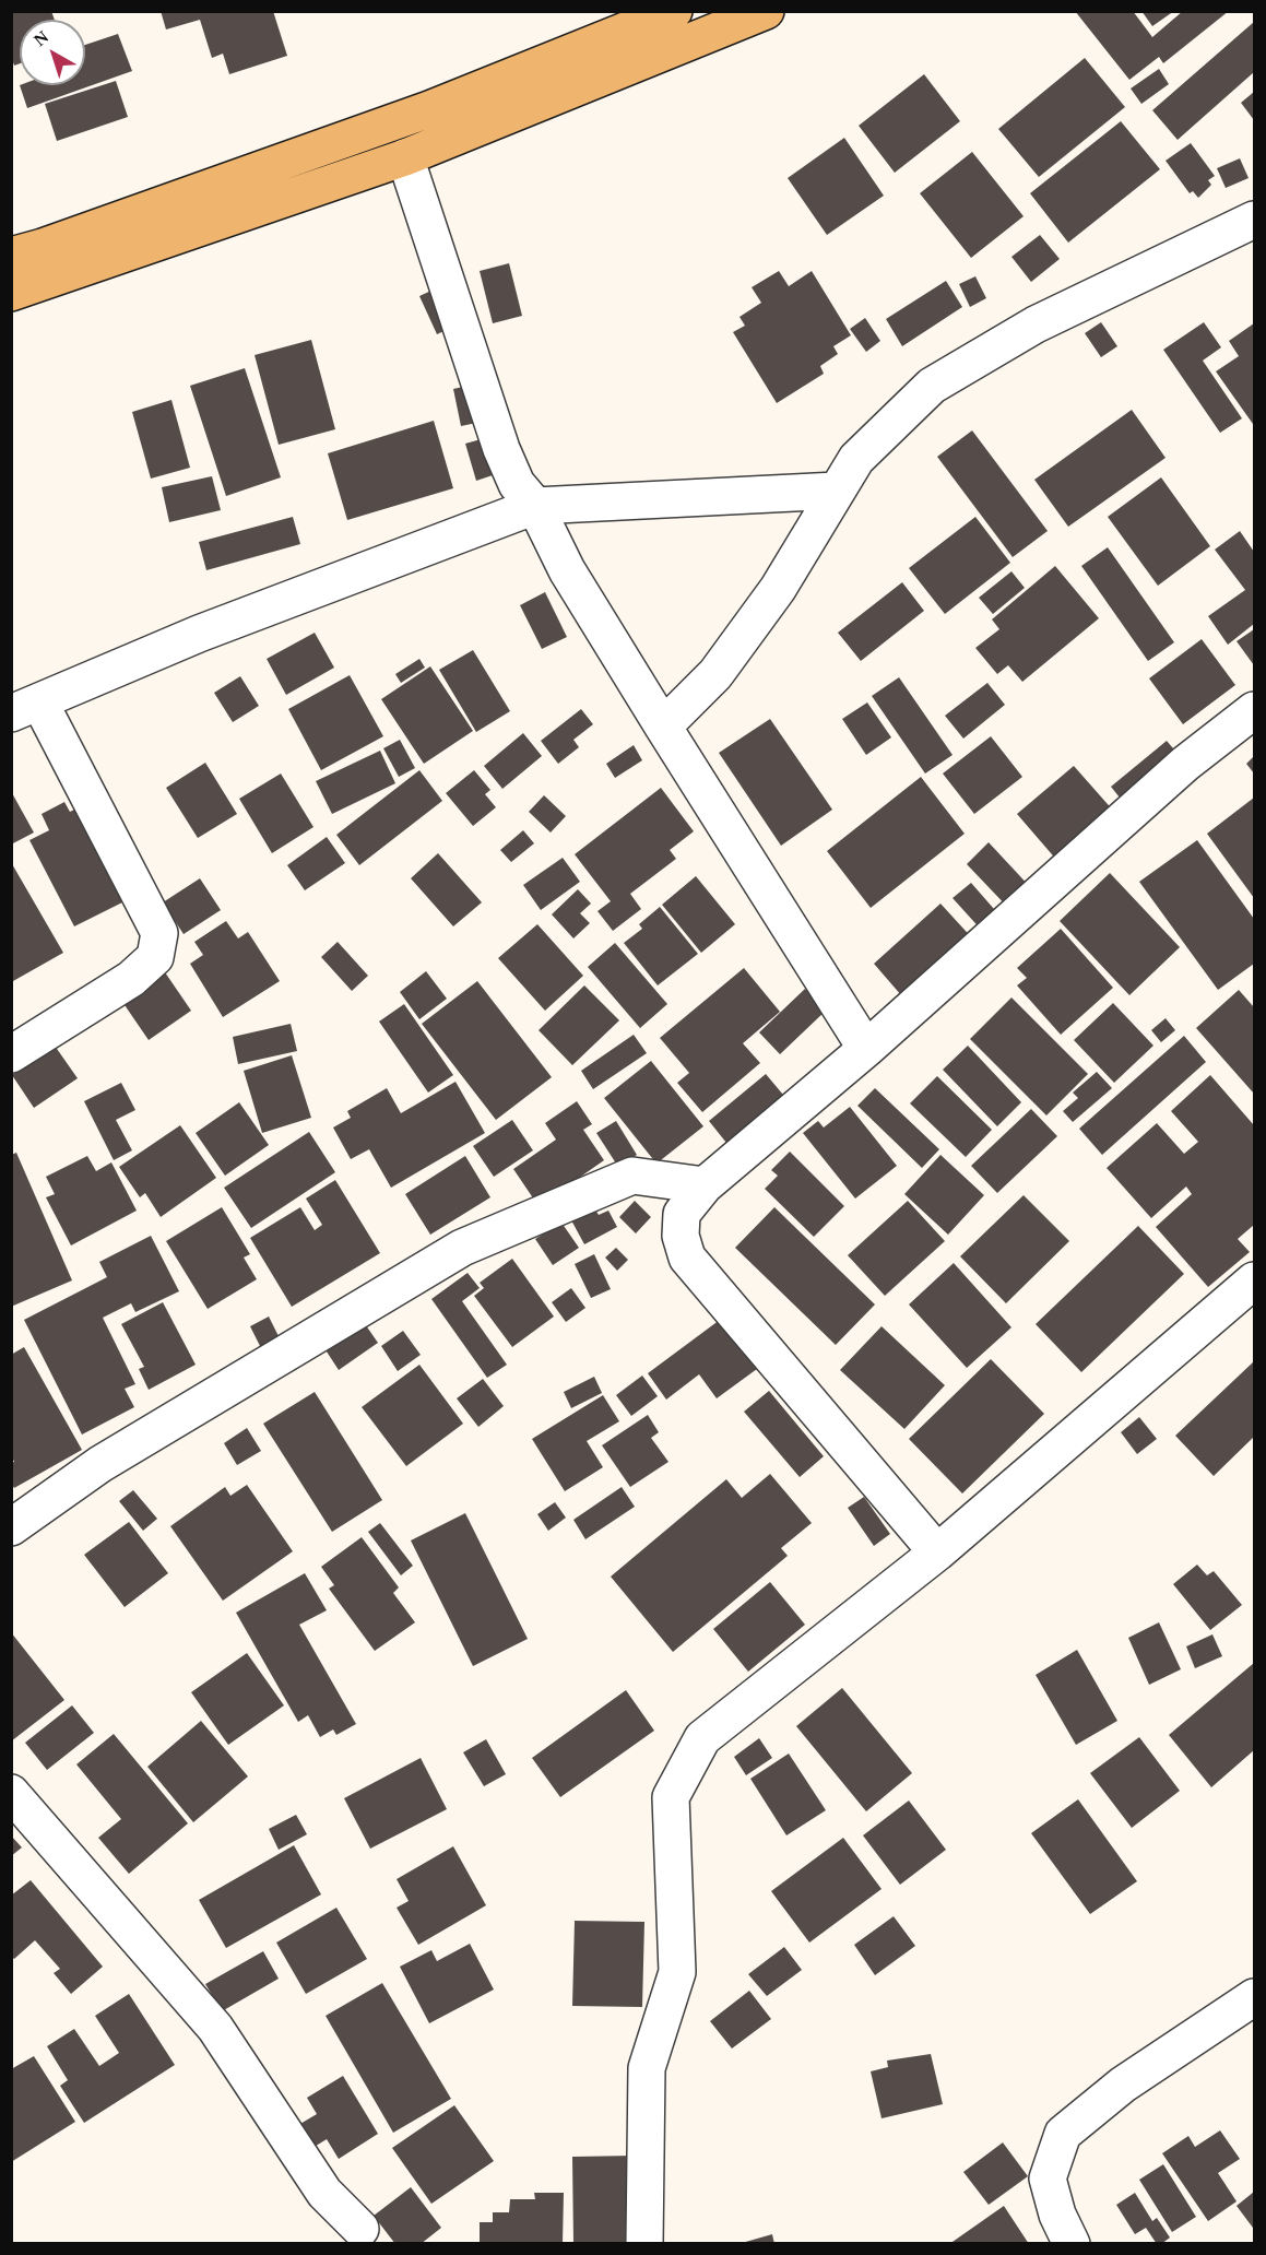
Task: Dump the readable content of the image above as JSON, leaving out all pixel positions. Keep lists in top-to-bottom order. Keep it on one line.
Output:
{"north":"top left"}
